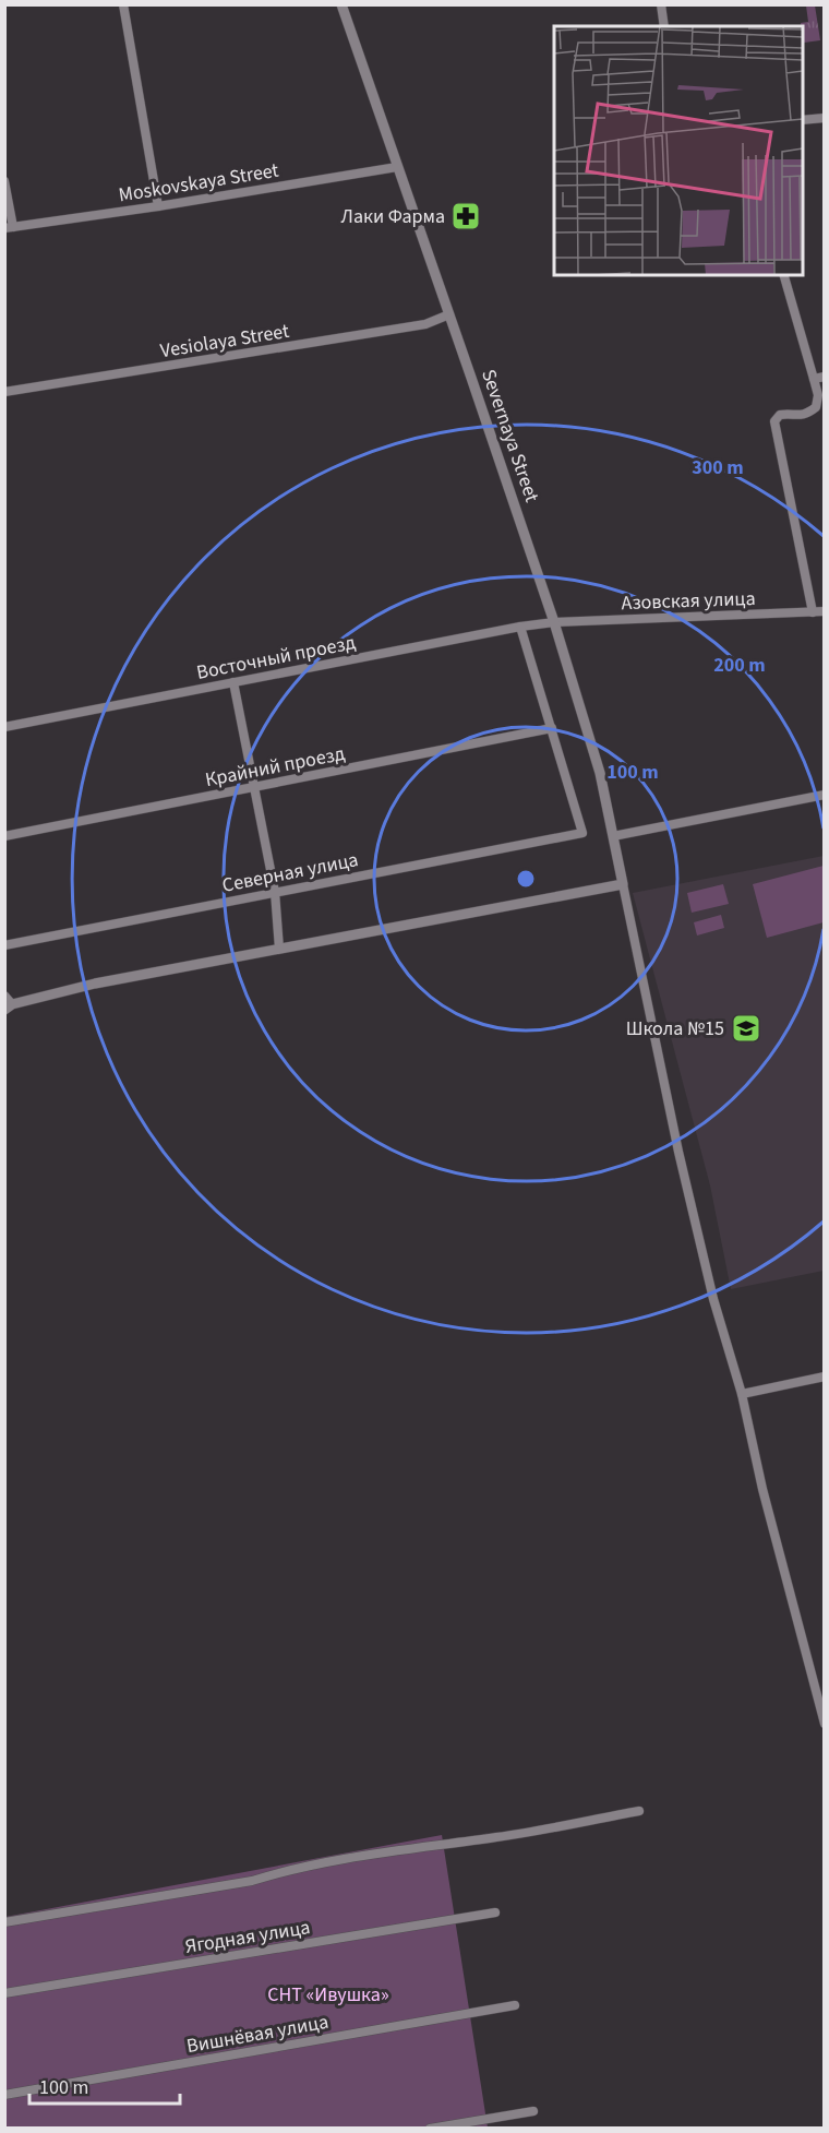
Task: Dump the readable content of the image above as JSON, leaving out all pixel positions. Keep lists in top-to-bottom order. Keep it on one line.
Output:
{"streets":{"street":["Moskovskaya Street","Vesiolaya Street","Severnaya Street","Азовская улица","Восточный проезд","Крайний проезд","Северная улица","Ягодная улица","Вишнёвая улица"]},"crossings":[["Moskovskaya Street","Severnaya Street"],["Vesiolaya Street","Severnaya Street"],["Severnaya Street","Азовская улица"],["Severnaya Street","Восточный проезд"],["Азовская улица","Восточный проезд"],["Крайний проезд","Северная улица"]],"parks":["СНТ «Ивушка»"],"places":{"pharmacy":["Лаки Фарма"],"school or university":["Школа №15"]},"scale_bar":"100 m","rings":["300 m","200 m","100 m"]}
